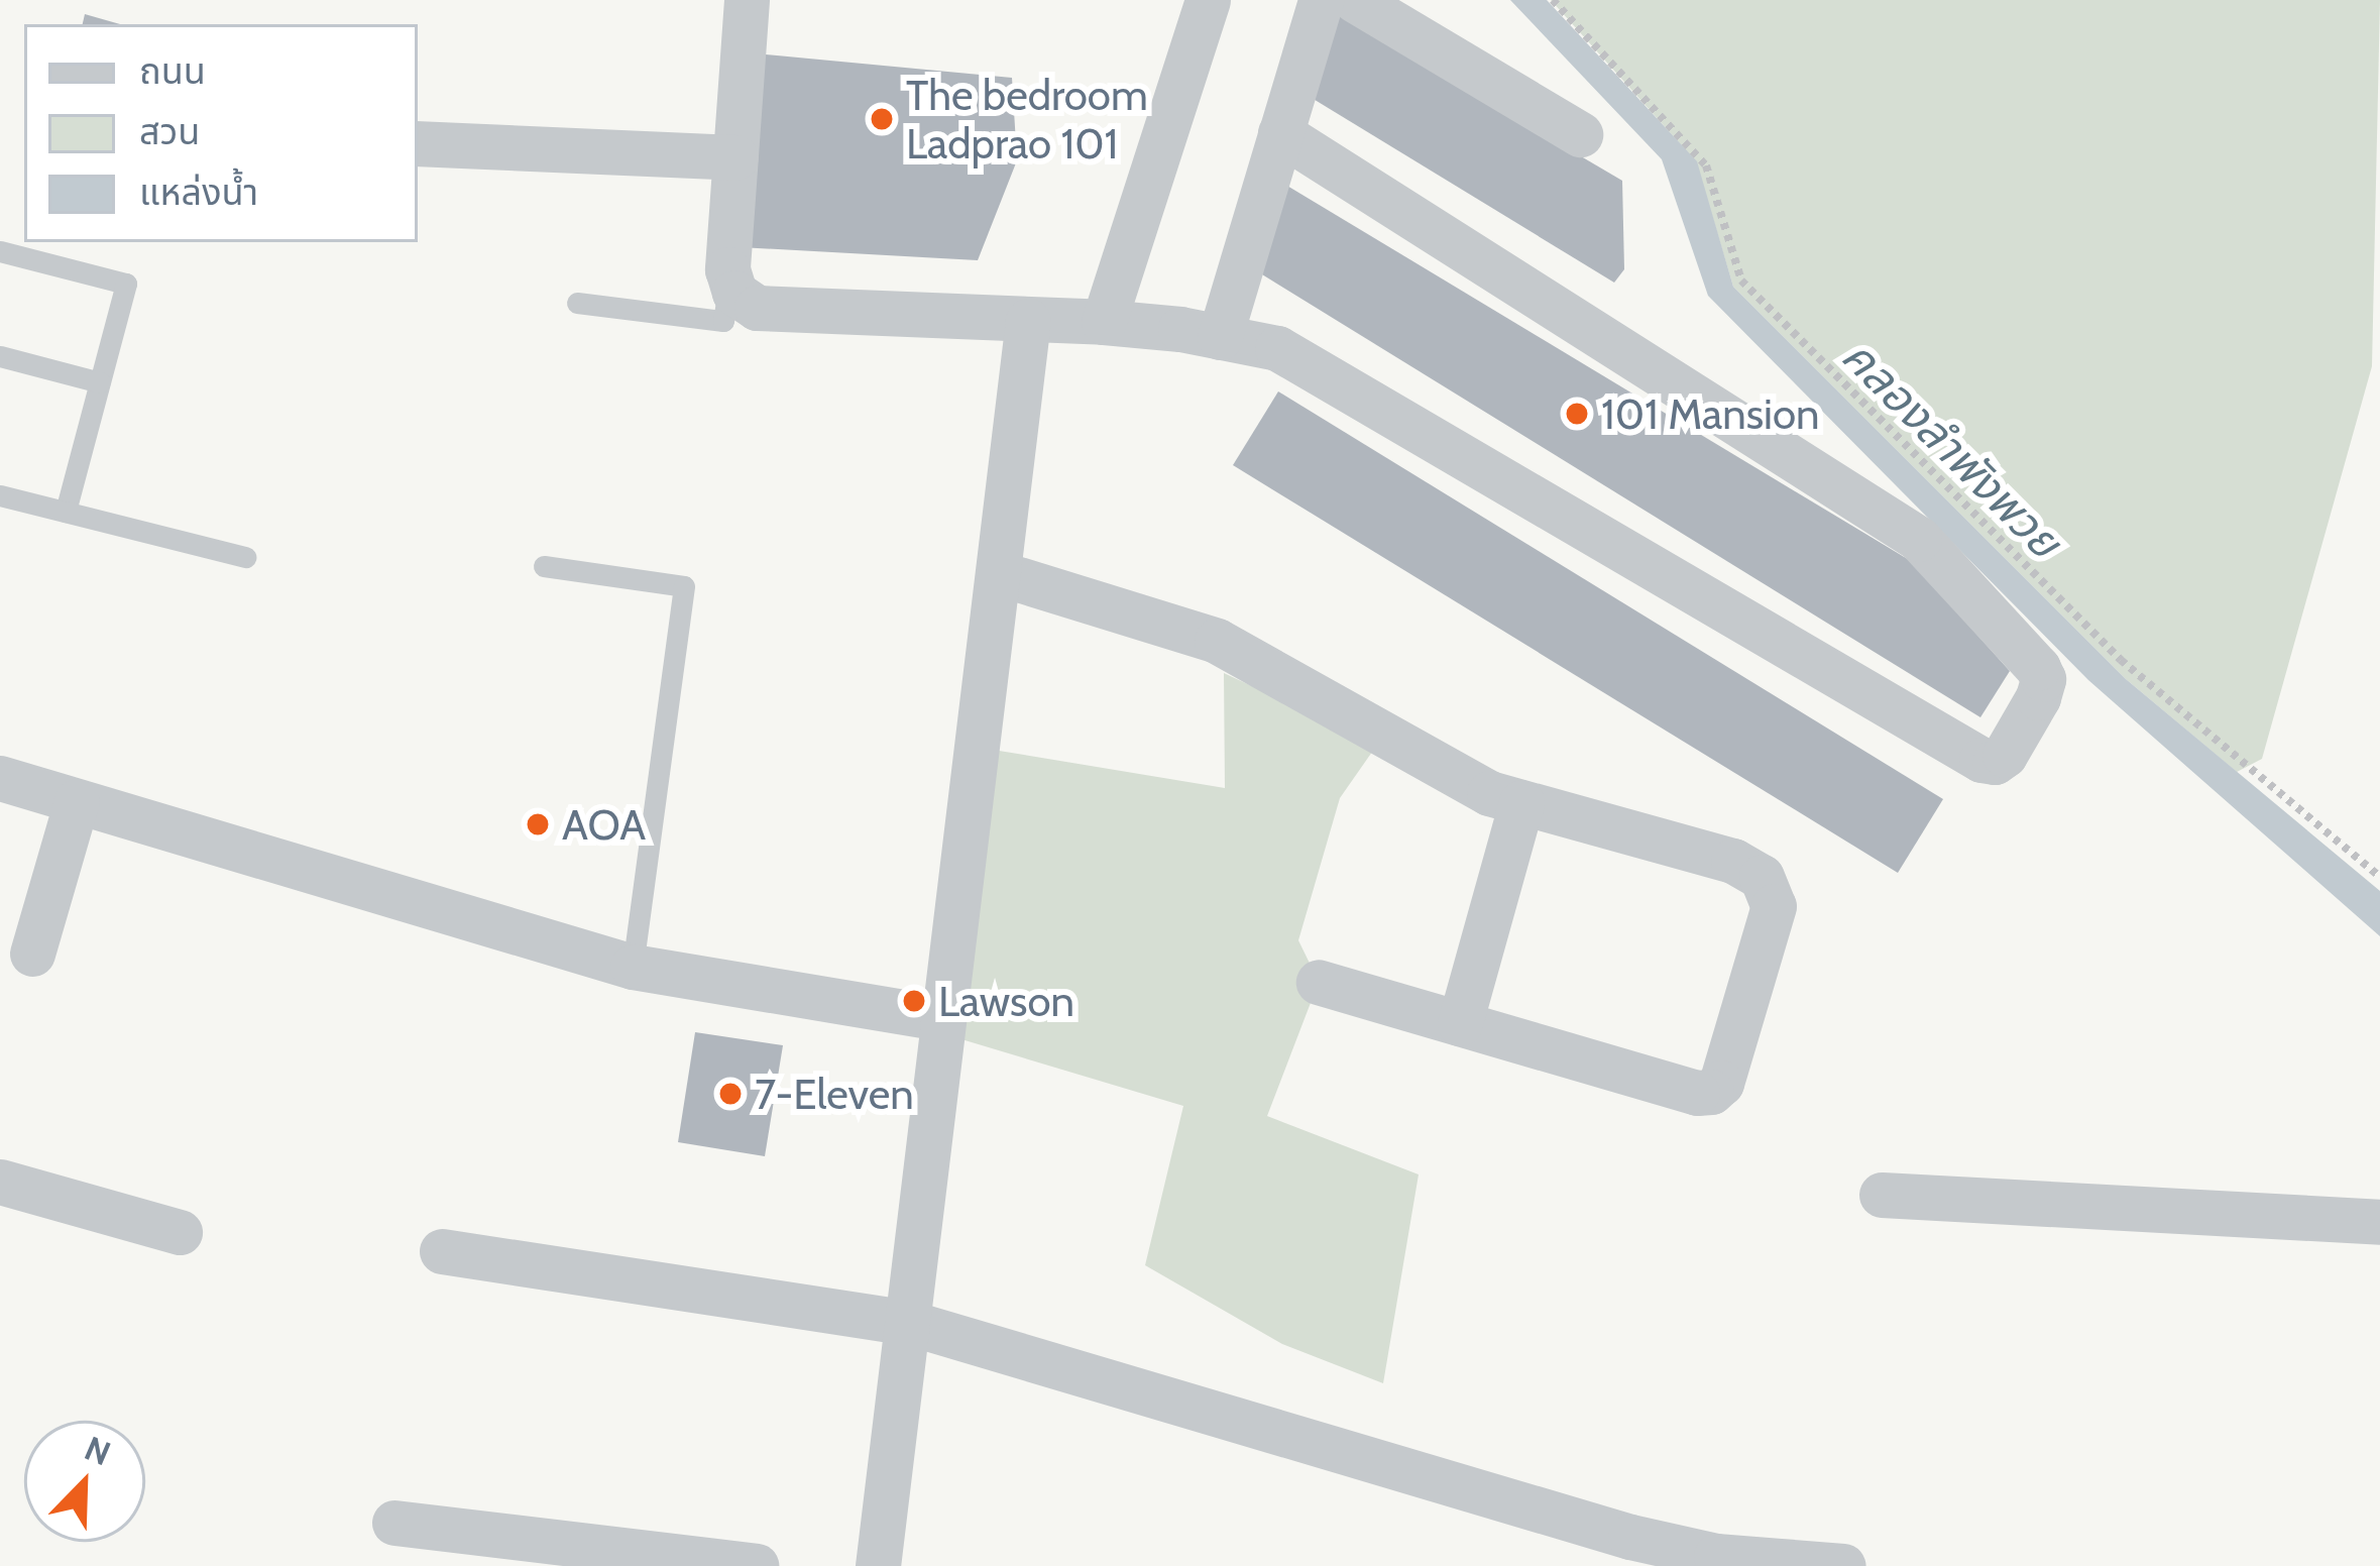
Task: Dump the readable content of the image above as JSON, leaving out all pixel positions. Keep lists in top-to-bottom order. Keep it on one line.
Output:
{"water":["คลองลำพังพวย"],"places":["The bedroom Ladprao 101","101 Mansion","AOA","Lawson","7-Eleven"],"legend":["ถนน","สวน","แหล่งน้ำ"],"north":"top right"}
